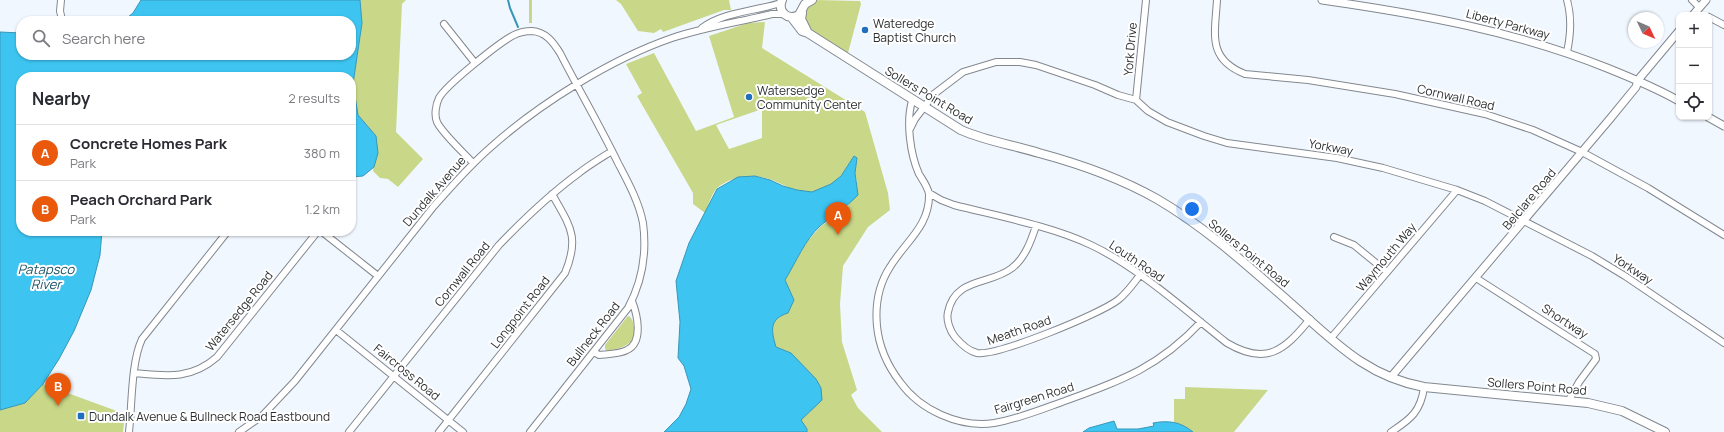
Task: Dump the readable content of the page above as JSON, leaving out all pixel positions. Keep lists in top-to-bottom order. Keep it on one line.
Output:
{"streets":{"main road":["Sollers Point Road","Dundalk Avenue"],"street":["Liberty Parkway","York Drive","Cornwall Road","Yorkway","Belclare Road","Waymouth Way","Louth Road","Watersedge Road","Longpoint Road","Shortway","Meath Road","Bullneck Road","Faircross Road","Fairgreen Road"]},"crossings":[["Liberty Parkway","Belclare Road"],["York Drive","Yorkway"],["Sollers Point Road","Yorkway"],["Sollers Point Road","Dundalk Avenue"],["Sollers Point Road","Belclare Road"],["Sollers Point Road","Waymouth Way"],["Sollers Point Road","Louth Road"],["Sollers Point Road","Shortway"],["Cornwall Road","Belclare Road"],["Cornwall Road","Longpoint Road"],["Cornwall Road","Bullneck Road"],["Cornwall Road","Faircross Road"],["Yorkway","Belclare Road"],["Yorkway","Waymouth Way"],["Dundalk Avenue","Bullneck Road"],["Dundalk Avenue","Faircross Road"],["Belclare Road","Shortway"],["Louth Road","Meath Road"],["Louth Road","Fairgreen Road"],["Longpoint Road","Faircross Road"]],"water":["Patapsco River"],"places":{"other":["Wateredge Baptist Church","Watersedge Community Center"],"transit":["Dundalk Avenue & Bullneck Road Eastbound"]},"north":"bottom right","page":{"map_buttons":["+","−"],"search":"Search here","heading":["Nearby","2 results"],"list":[{"mark":"A","name":"Concrete Homes Park","note":"Park","value":"380 m"},{"mark":"B","name":"Peach Orchard Park","note":"Park","value":"1.2 km"}],"pins":["A","B"]}}
